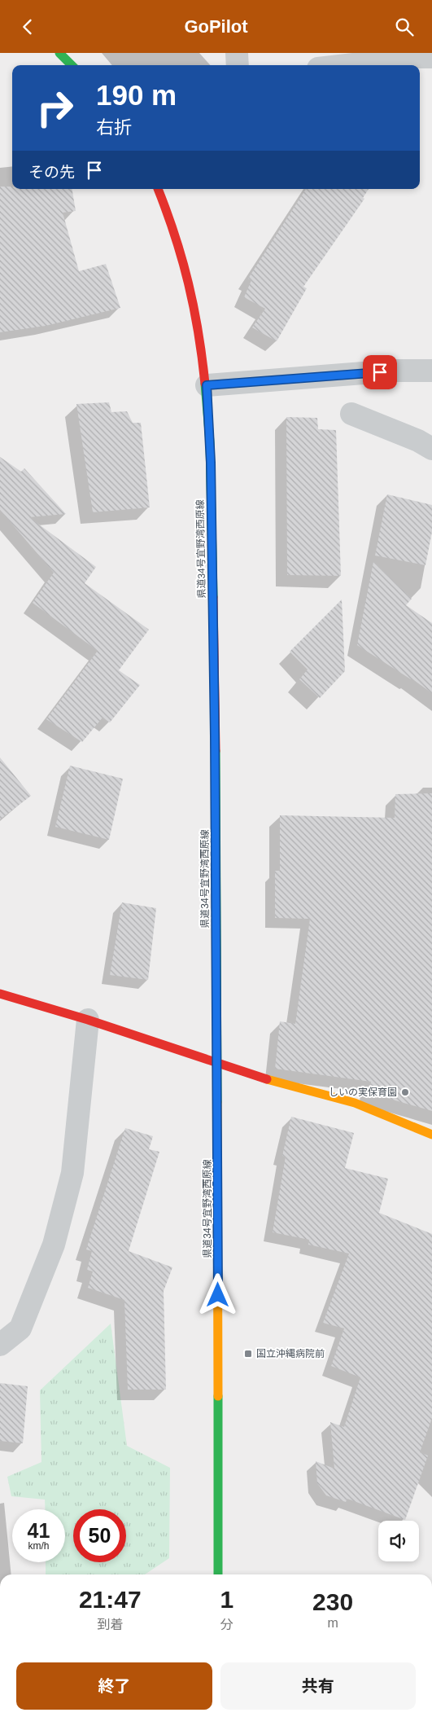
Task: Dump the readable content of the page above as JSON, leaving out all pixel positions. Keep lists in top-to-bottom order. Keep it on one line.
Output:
{"streets":{"main road":["県道34号宜野湾西原線"]},"places":{"other":["しいの実保育園"],"transit":["国立沖縄病院前"]},"page":{"header":"GoPilot","turn":["190 m","右折"],"then":"その先","speed":"41 km/h","limit":"50","eta":["21:47","到着","1","分","230","m"],"buttons":["終了","共有"]}}
